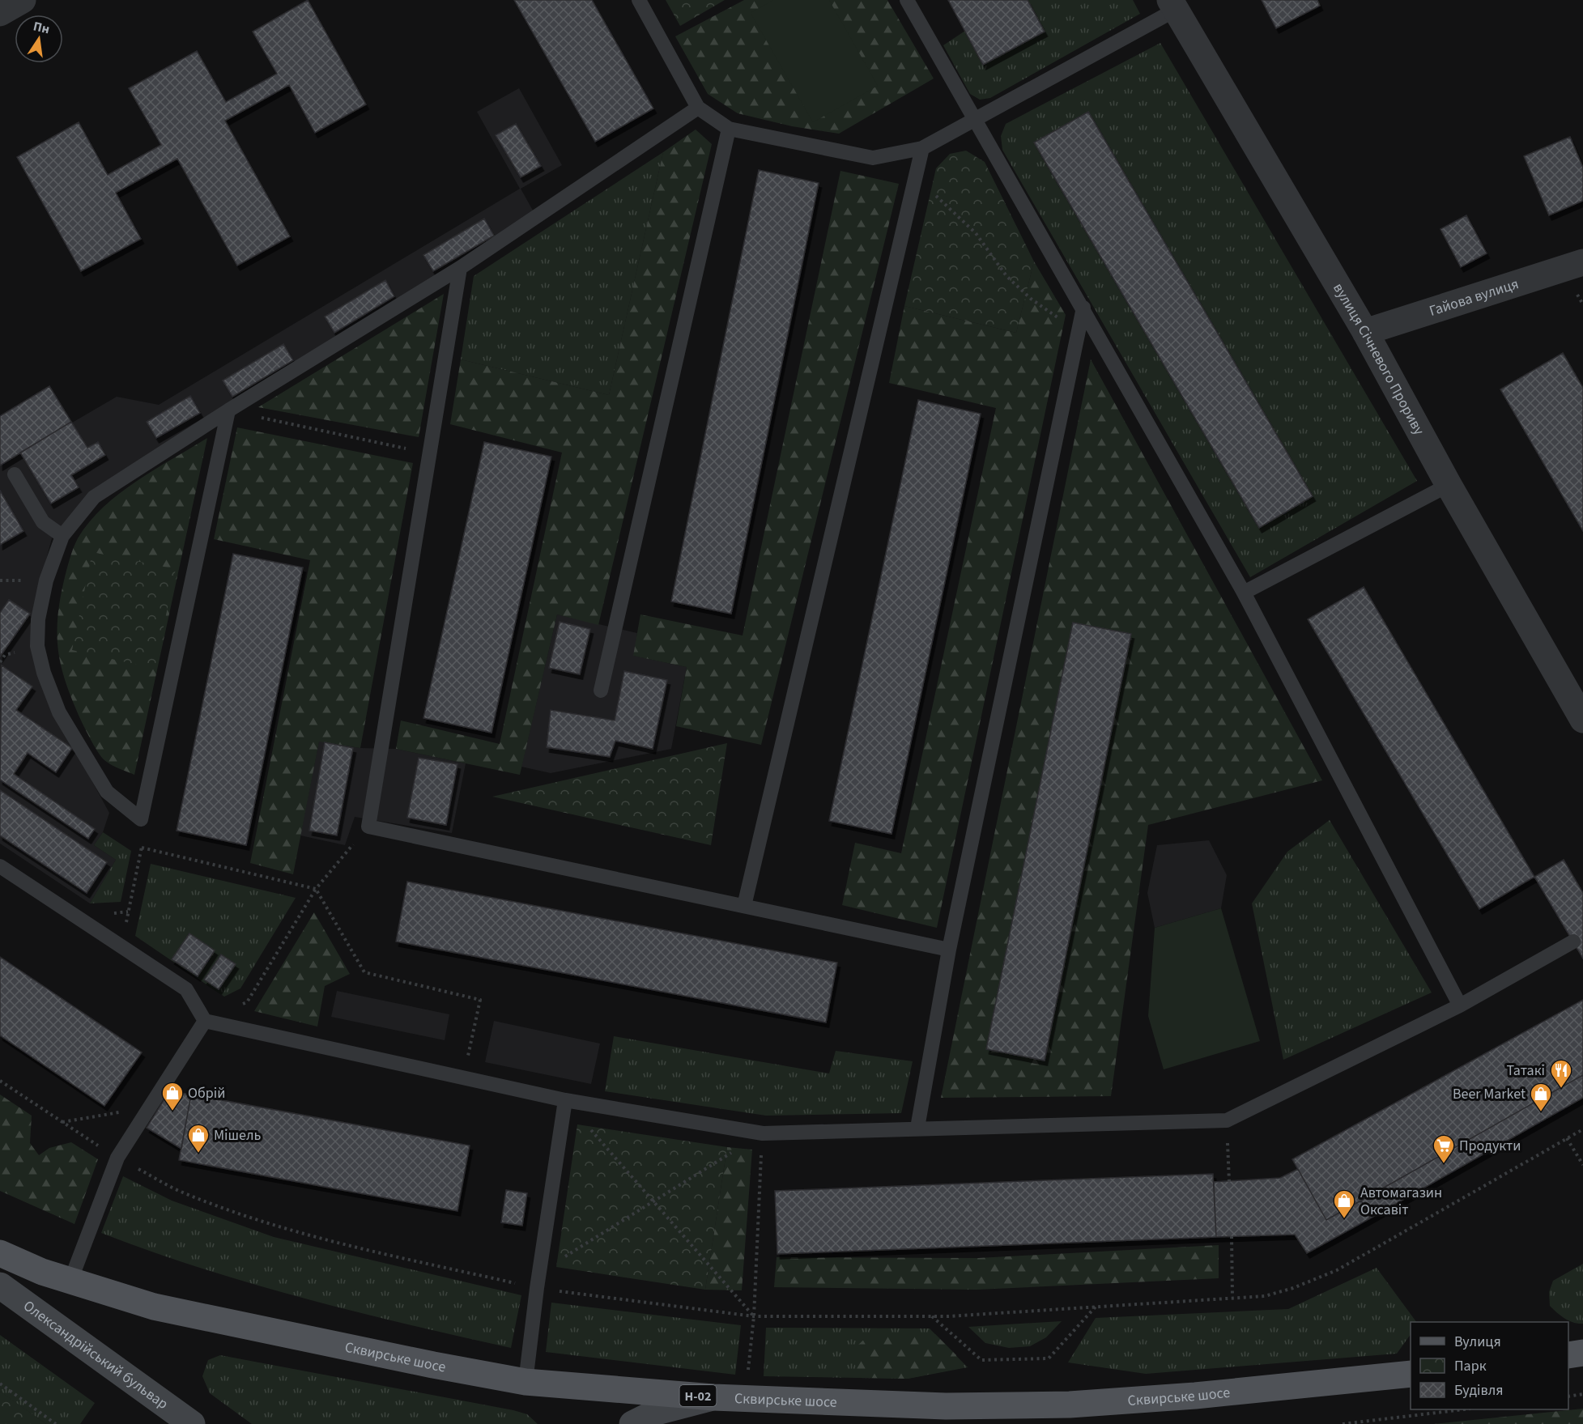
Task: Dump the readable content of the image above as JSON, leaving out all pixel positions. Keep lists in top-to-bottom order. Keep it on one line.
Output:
{"streets":{"main road":["Олександрійський бульвар","Сквирське шосе","Н-02"],"street":["Гайова вулиця","вулиця Січневого Прориву"]},"crossings":[["Гайова вулиця","вулиця Січневого Прориву"]],"places":{"restaurant":["Татакі"],"shop":["Обрій","Beer Market","Мішель","Автомагазин Оксавіт"],"supermarket":["Продукти"]},"legend":["Вулиця","Парк","Будівля"],"north":"top"}
